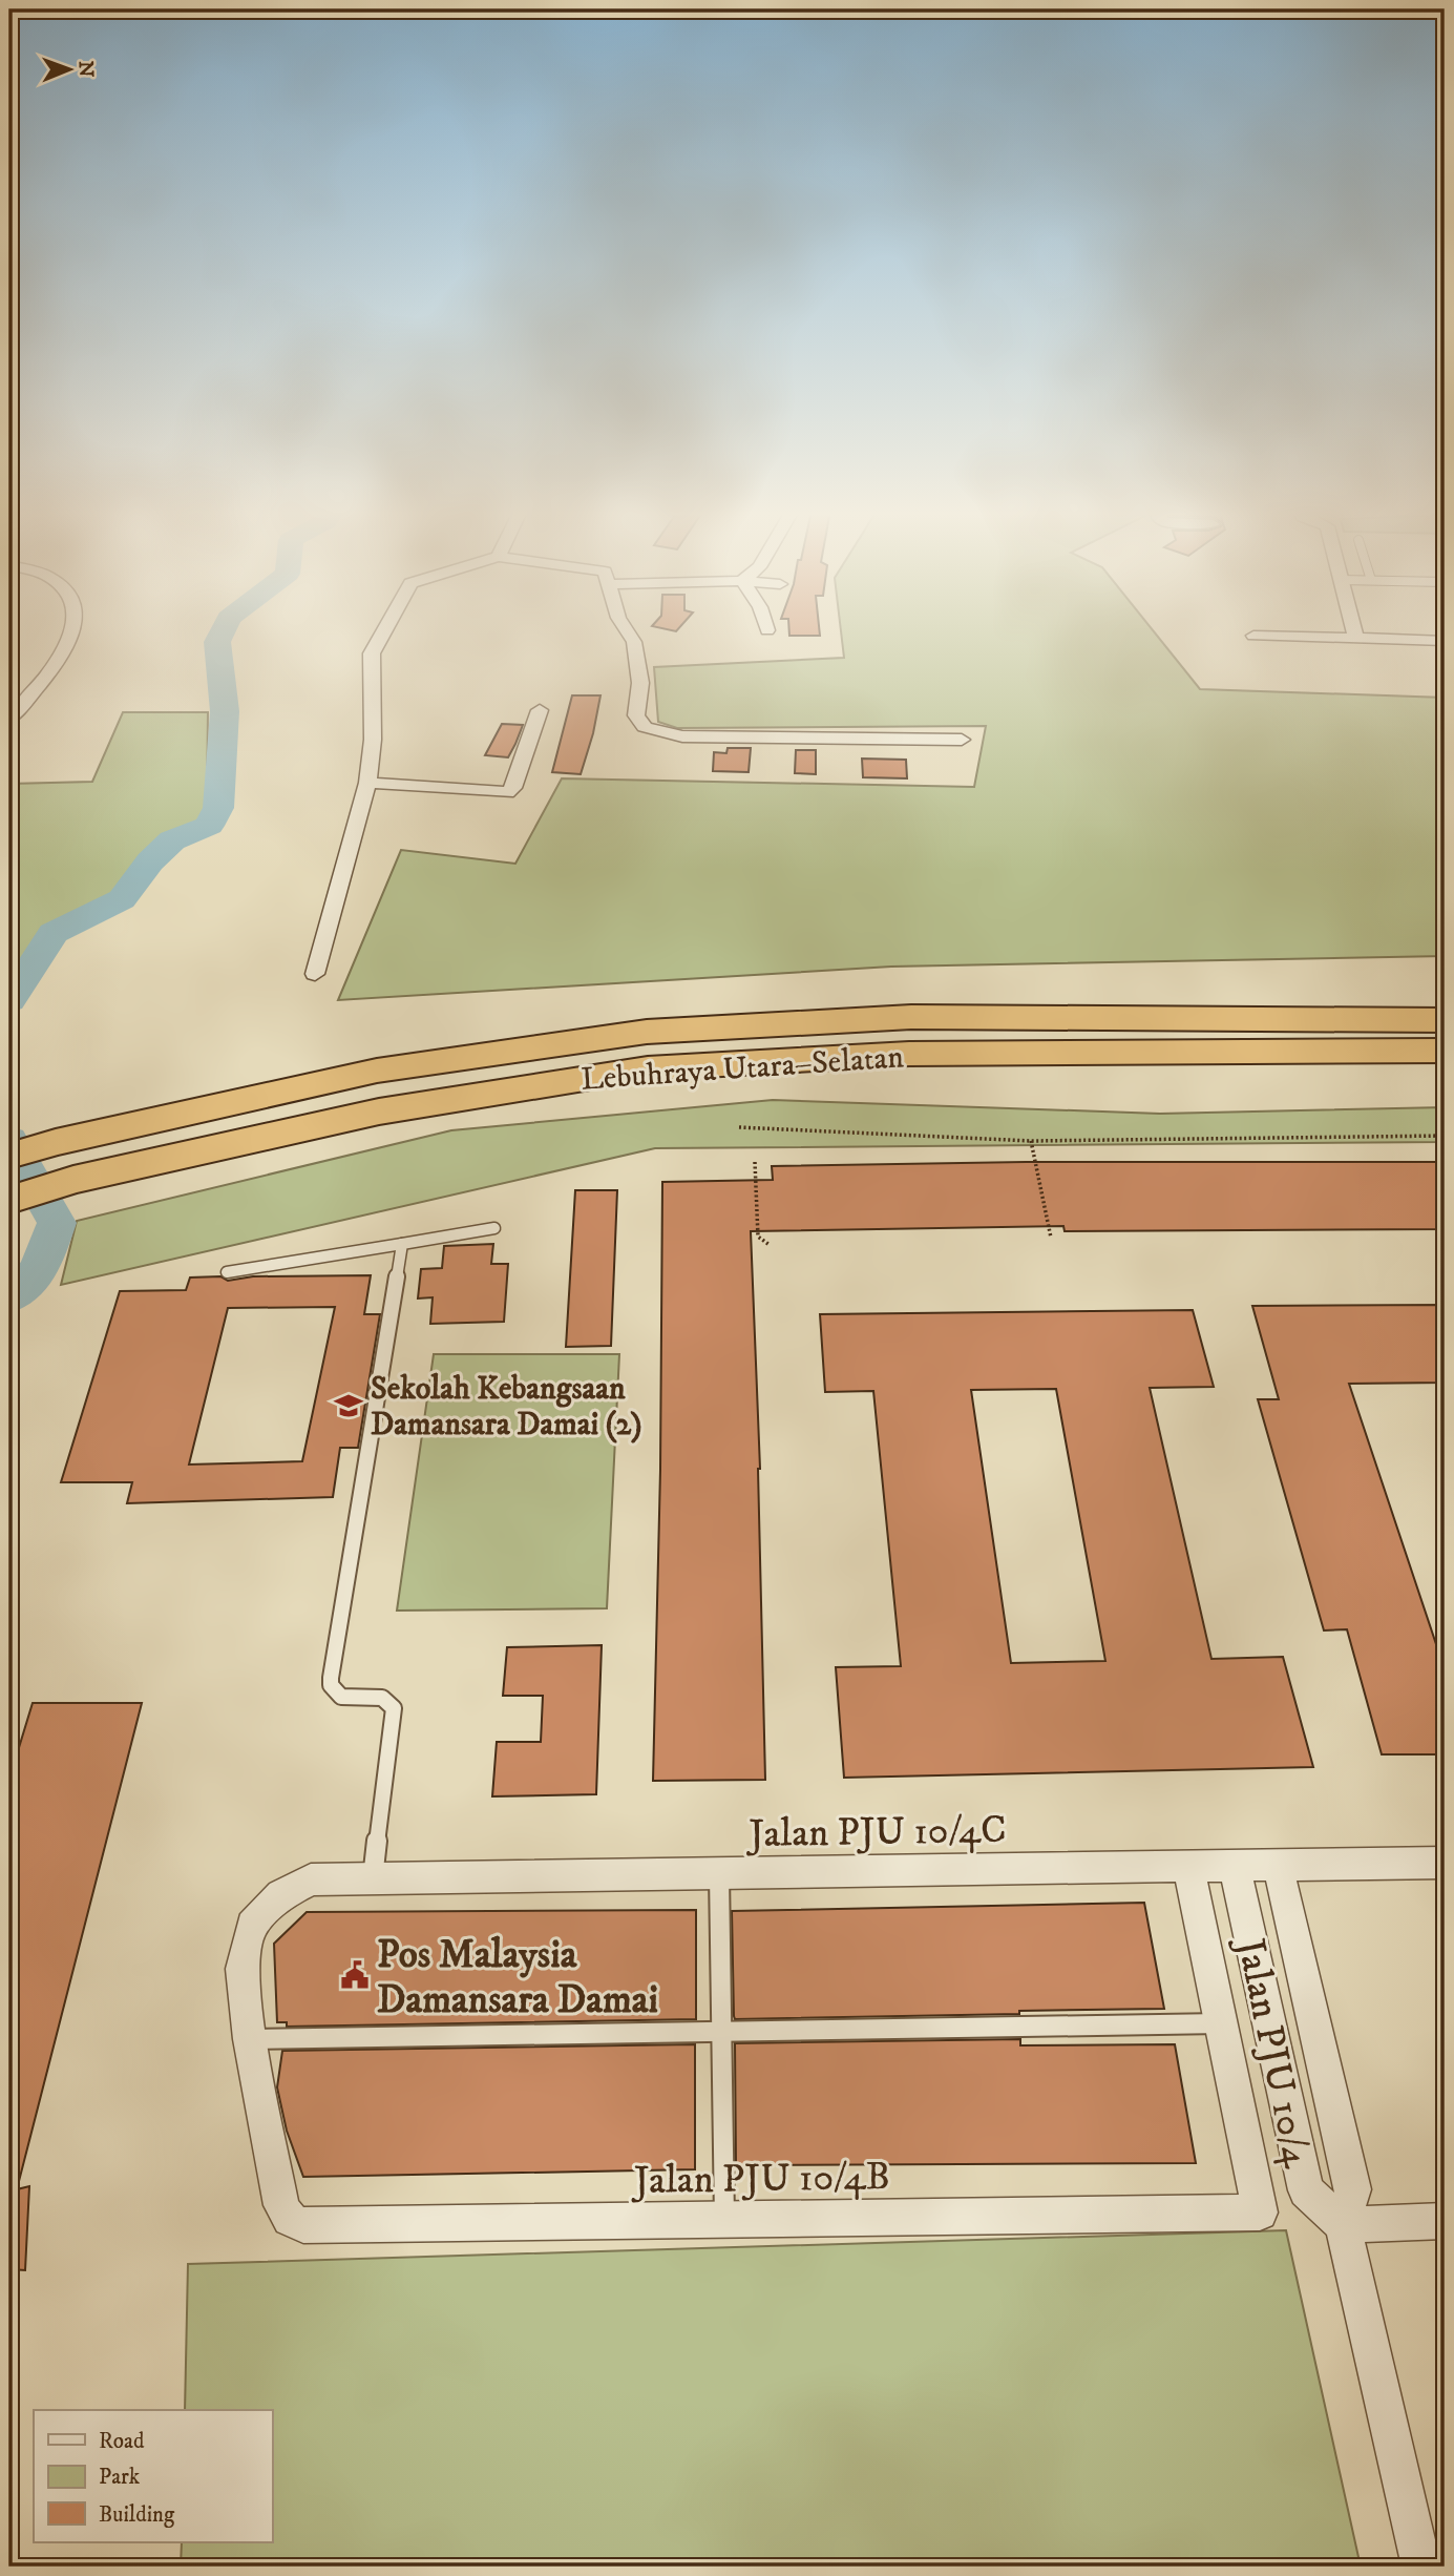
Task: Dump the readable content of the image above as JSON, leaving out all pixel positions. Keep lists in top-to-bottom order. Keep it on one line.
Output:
{"streets":{"highway":["Lebuhraya Utara–Selatan"],"street":["Jalan PJU 10/4C","Jalan PJU 10/4","Jalan PJU 10/4B"]},"crossings":[["Jalan PJU 10/4C","Jalan PJU 10/4"],["Jalan PJU 10/4C","Jalan PJU 10/4B"]],"places":{"school or university":["Sekolah Kebangsaan Damansara Damai (2)"],"public building":["Pos Malaysia Damansara Damai"]},"legend":["Road","Park","Building"],"north":"right"}
